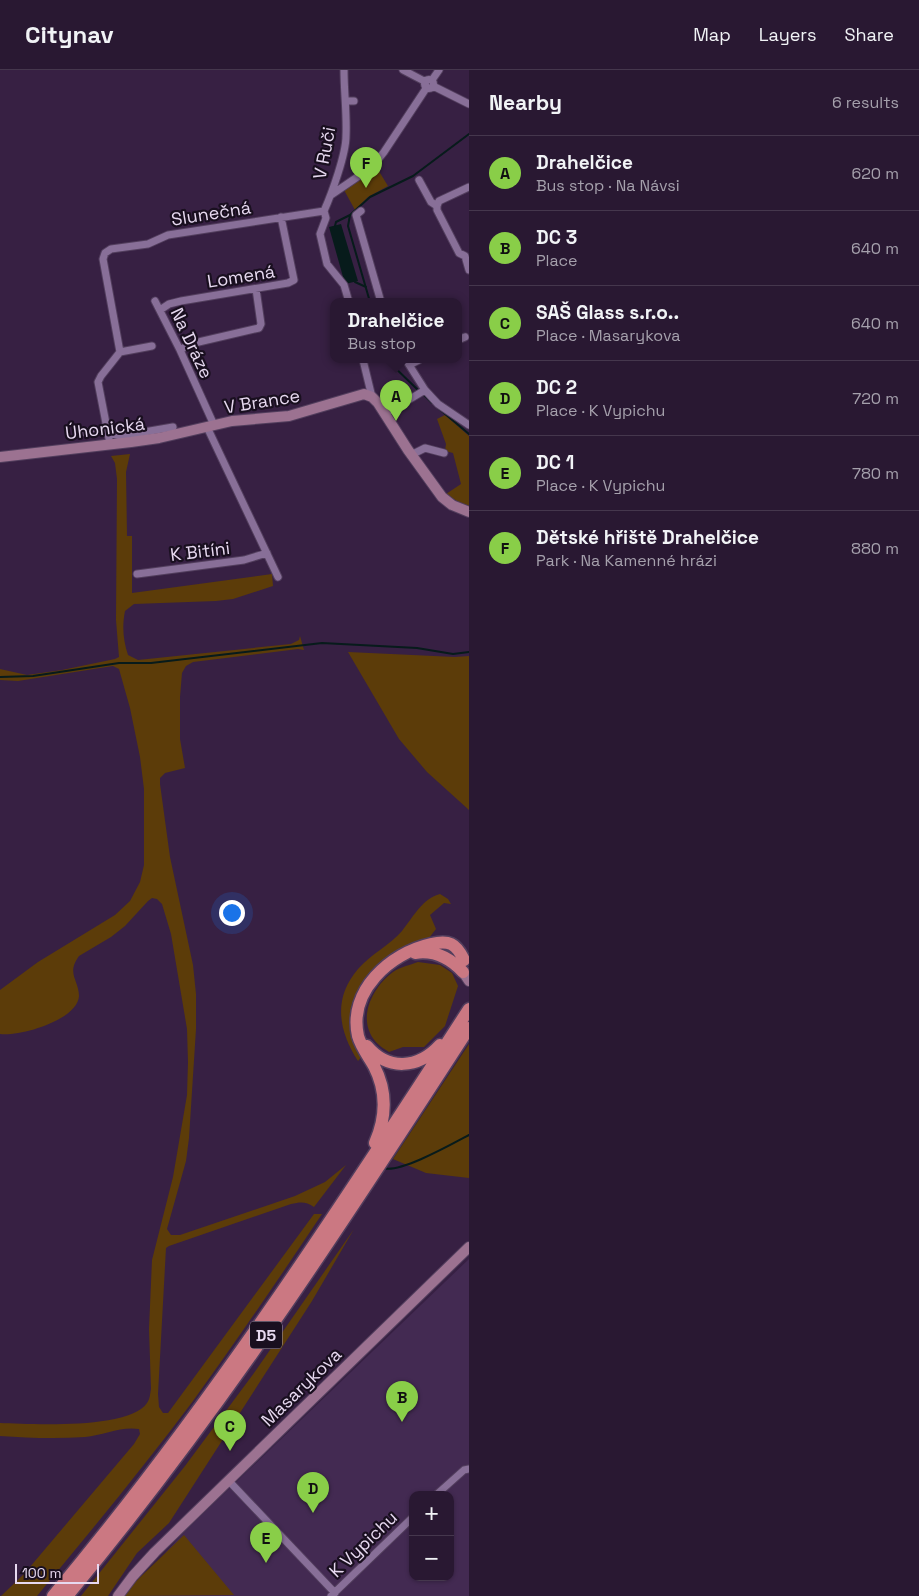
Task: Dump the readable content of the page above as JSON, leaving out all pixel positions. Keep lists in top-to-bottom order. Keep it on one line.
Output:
{"streets":{"highway":["D5"],"main road":["V Brance","Úhonická","Masarykova"],"street":["V Ruči","Slunečná","Lomená","Na Dráze","K Bitíni","K Vypichu"]},"crossings":[["V Ruči","Slunečná"],["Slunečná","Lomená"],["Lomená","Na Dráze"],["Na Dráze","V Brance"],["Na Dráze","Úhonická"],["Na Dráze","K Bitíni"],["V Brance","Úhonická"],["Masarykova","K Vypichu"]],"scale_bar":"100 m","page":{"header":"Citynav","nav":["Map","Layers","Share"],"heading":["Nearby","6 results"],"list":[{"mark":"A","name":"Drahelčice","note":"Bus stop · Na Návsi","value":"620 m"},{"mark":"B","name":"DC 3","note":"Place","value":"640 m"},{"mark":"C","name":"SAŠ Glass s.r.o..","note":"Place · Masarykova","value":"640 m"},{"mark":"D","name":"DC 2","note":"Place · K Vypichu","value":"720 m"},{"mark":"E","name":"DC 1","note":"Place · K Vypichu","value":"780 m"},{"mark":"F","name":"Dětské hřiště Drahelčice","note":"Park · Na Kamenné hrázi","value":"880 m"}],"pins":["F","A","B","C","D","E"],"popup":["Drahelčice","Bus stop"],"map_buttons":["+","−"],"scale":"100 m"}}
